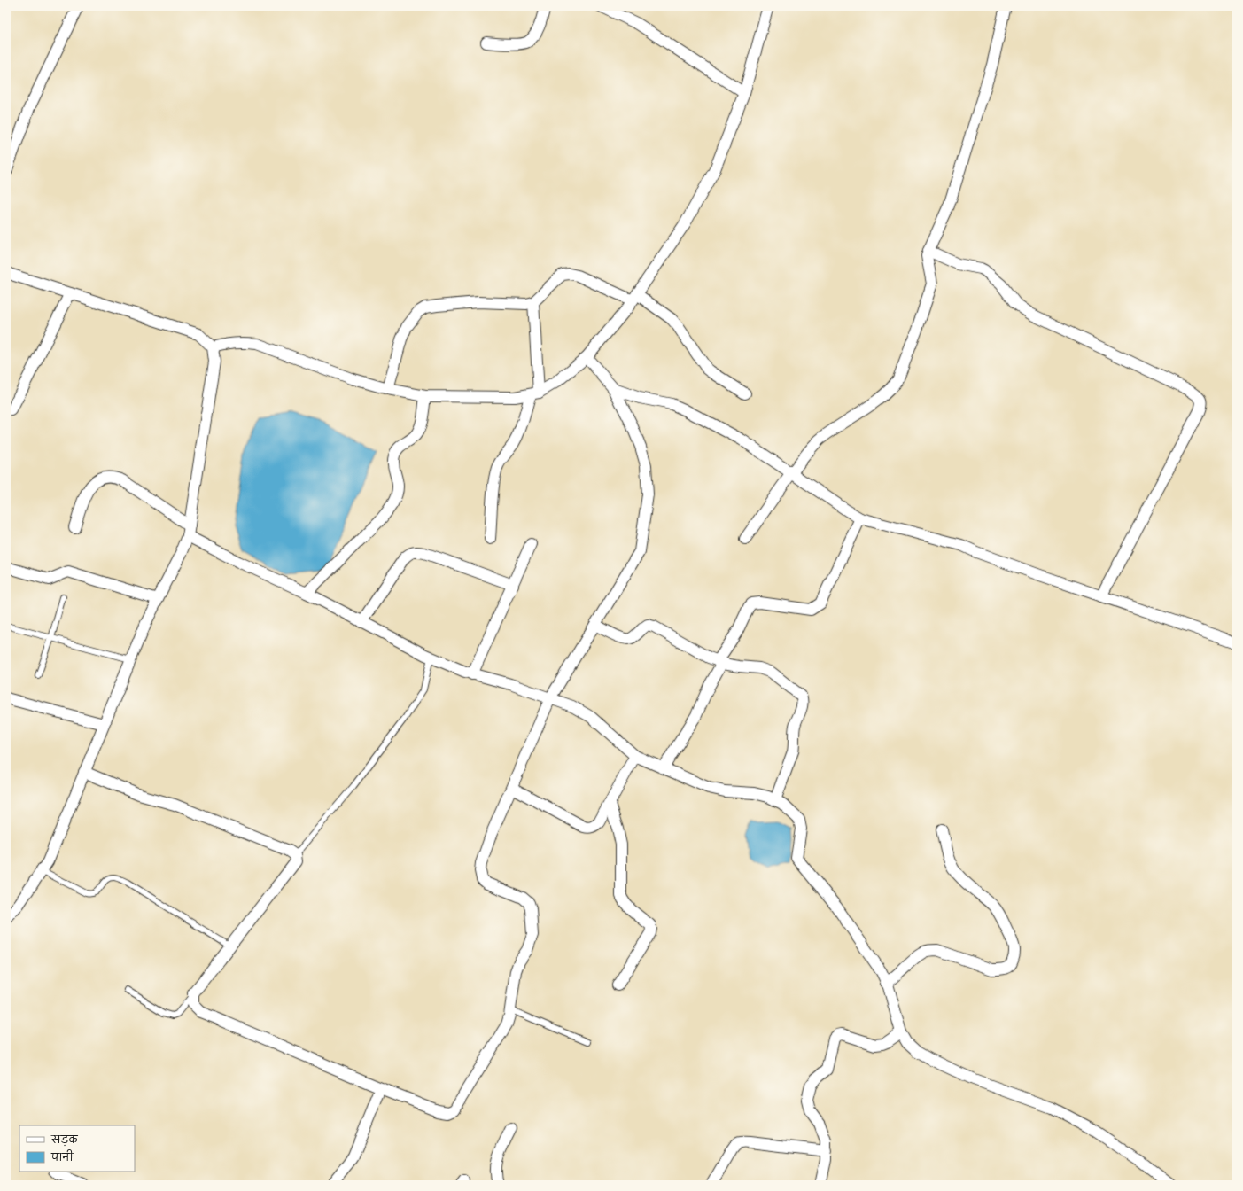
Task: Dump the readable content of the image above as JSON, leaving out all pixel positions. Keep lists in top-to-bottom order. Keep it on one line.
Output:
{"legend":["सड़क","पानी"]}
